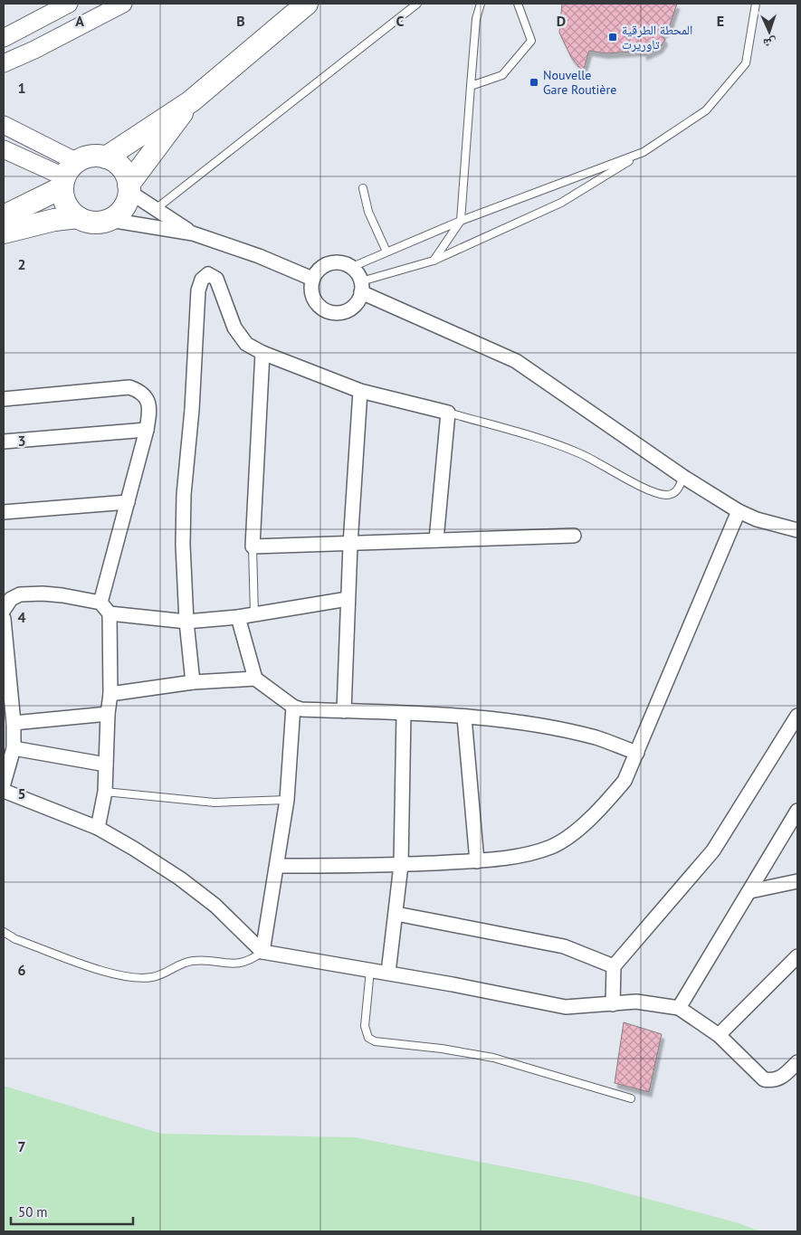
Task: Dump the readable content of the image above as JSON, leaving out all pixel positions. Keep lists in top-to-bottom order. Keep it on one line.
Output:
{"places":{"transit":["المحطة الطرقية تاوريرت","Nouvelle Gare Routière"]},"scale_bar":"50 m","north":"bottom","grid":{"columns":["A","B","C","D","E"],"rows":["1","2","3","4","5","6","7"]}}
